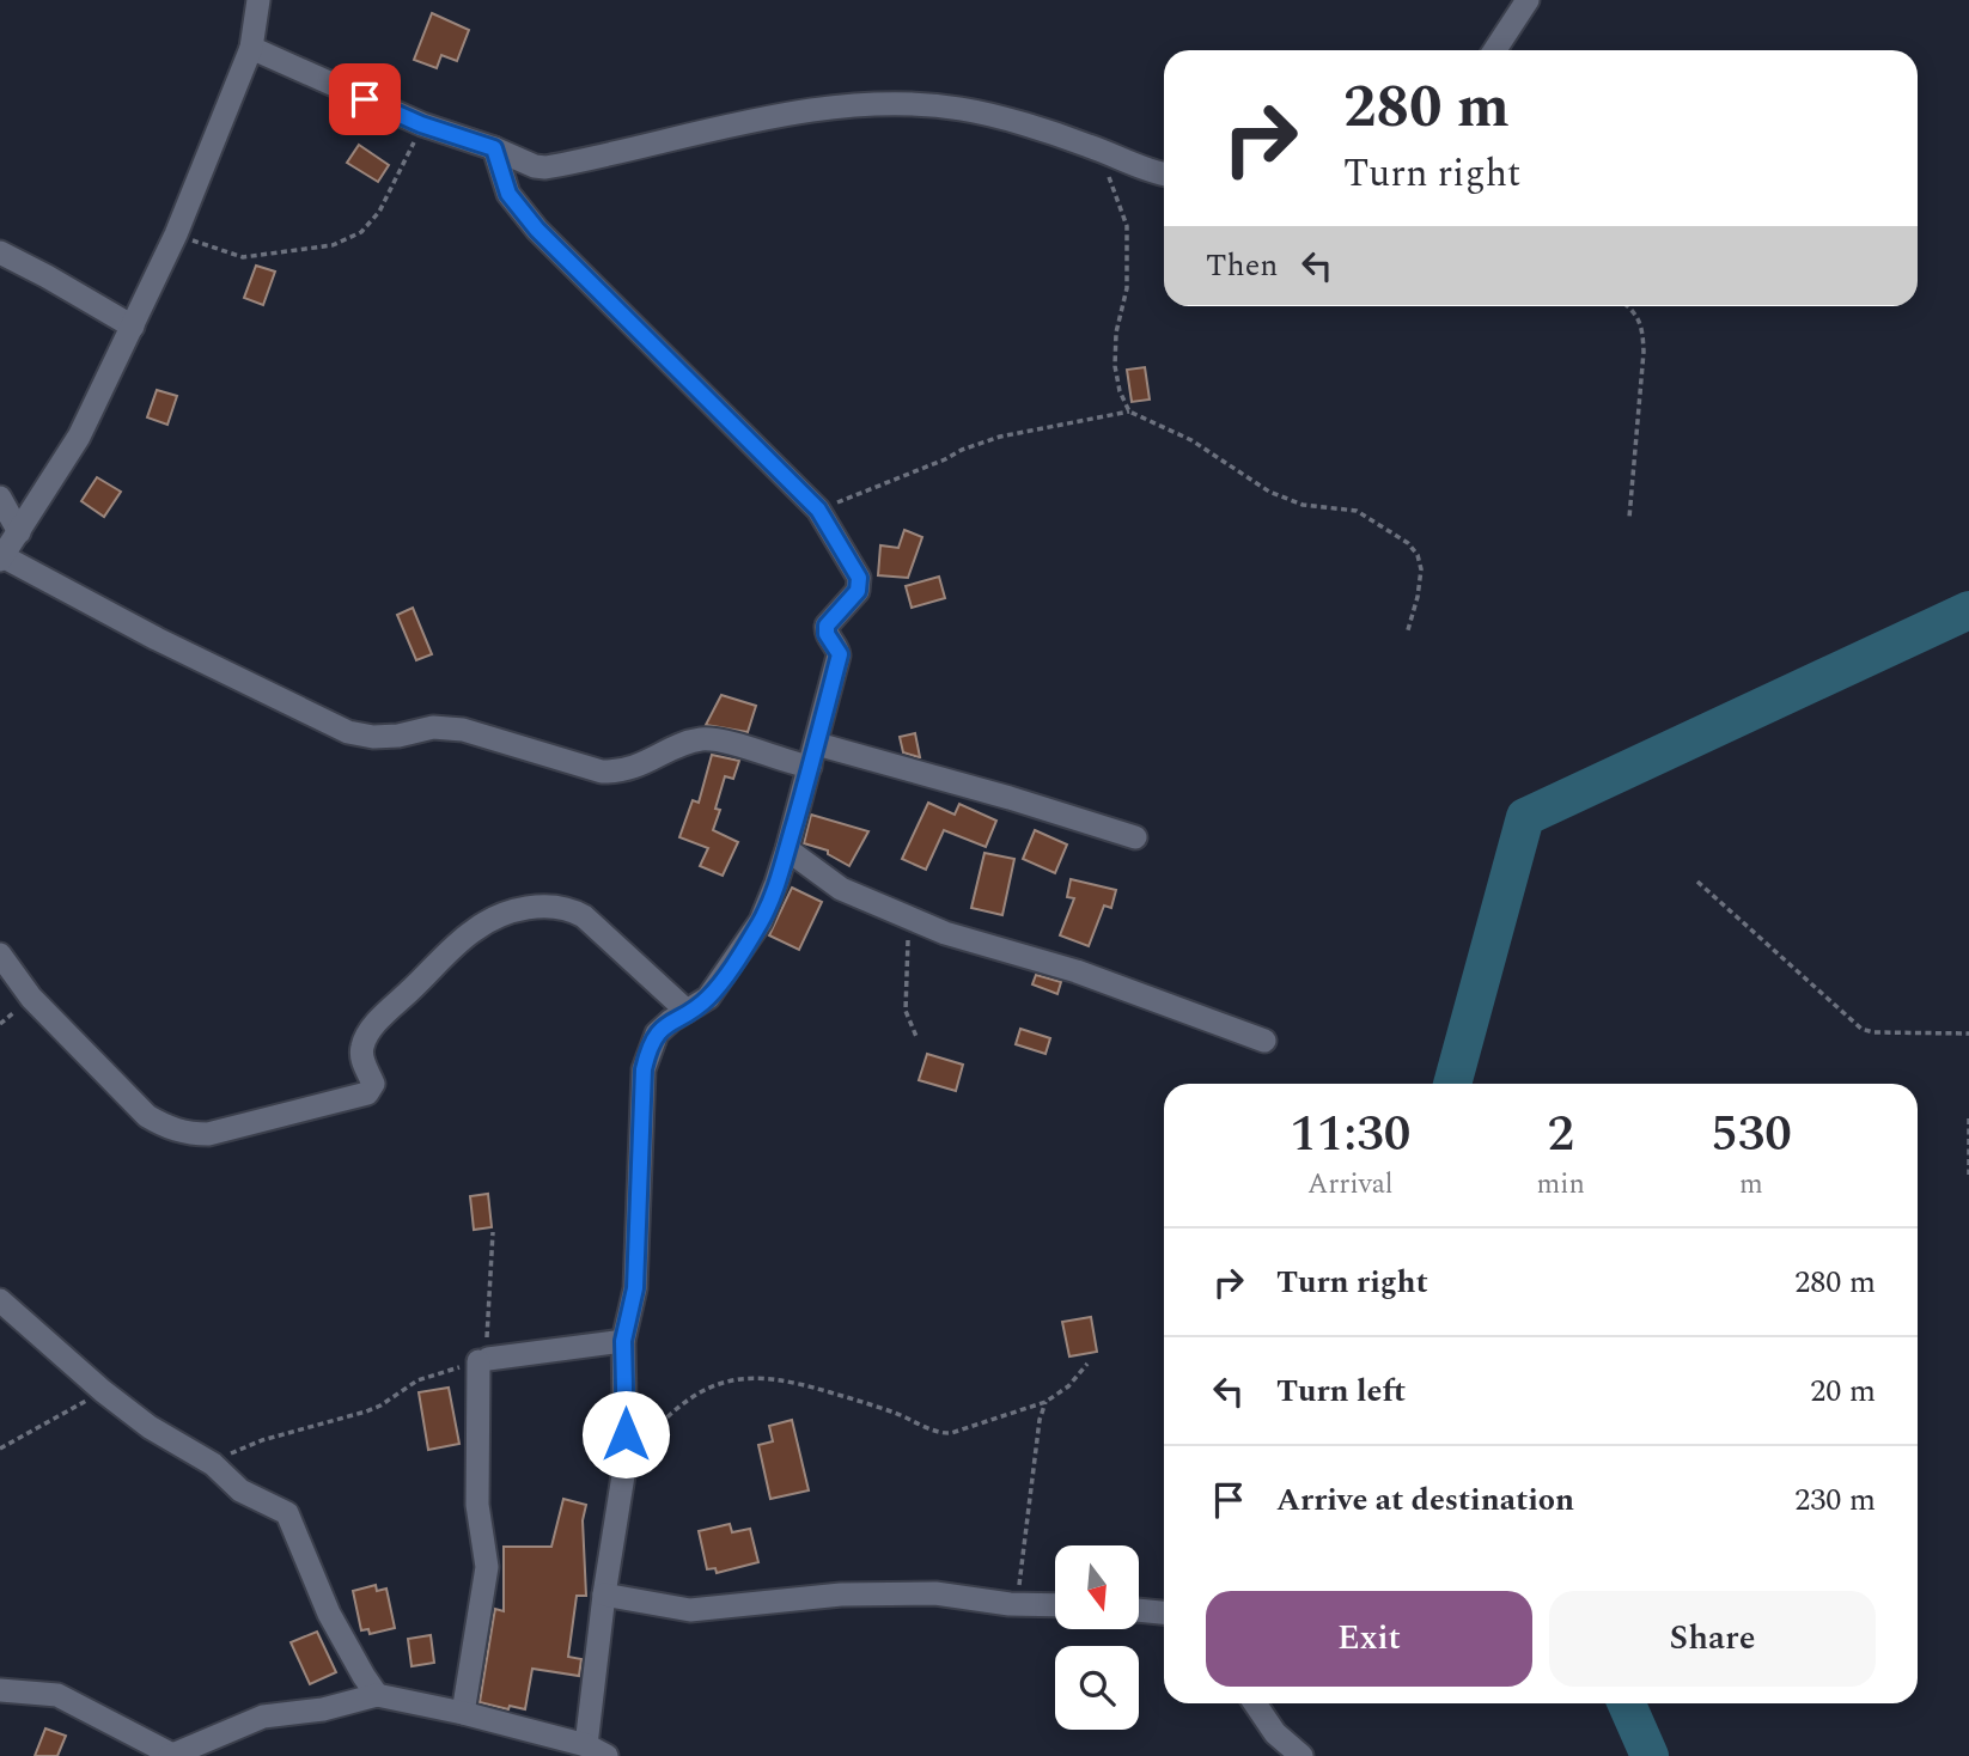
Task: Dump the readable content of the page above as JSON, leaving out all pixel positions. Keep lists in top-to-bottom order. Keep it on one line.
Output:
{"north":"bottom","page":{"turn":["280 m","Turn right"],"then":"Then","eta":["11:30","Arrival","2","min","530","m"],"list":[{"name":"Turn right","value":"280 m"},{"name":"Turn left","value":"20 m"},{"name":"Arrive at destination","value":"230 m"}],"buttons":["Exit","Share"]}}
